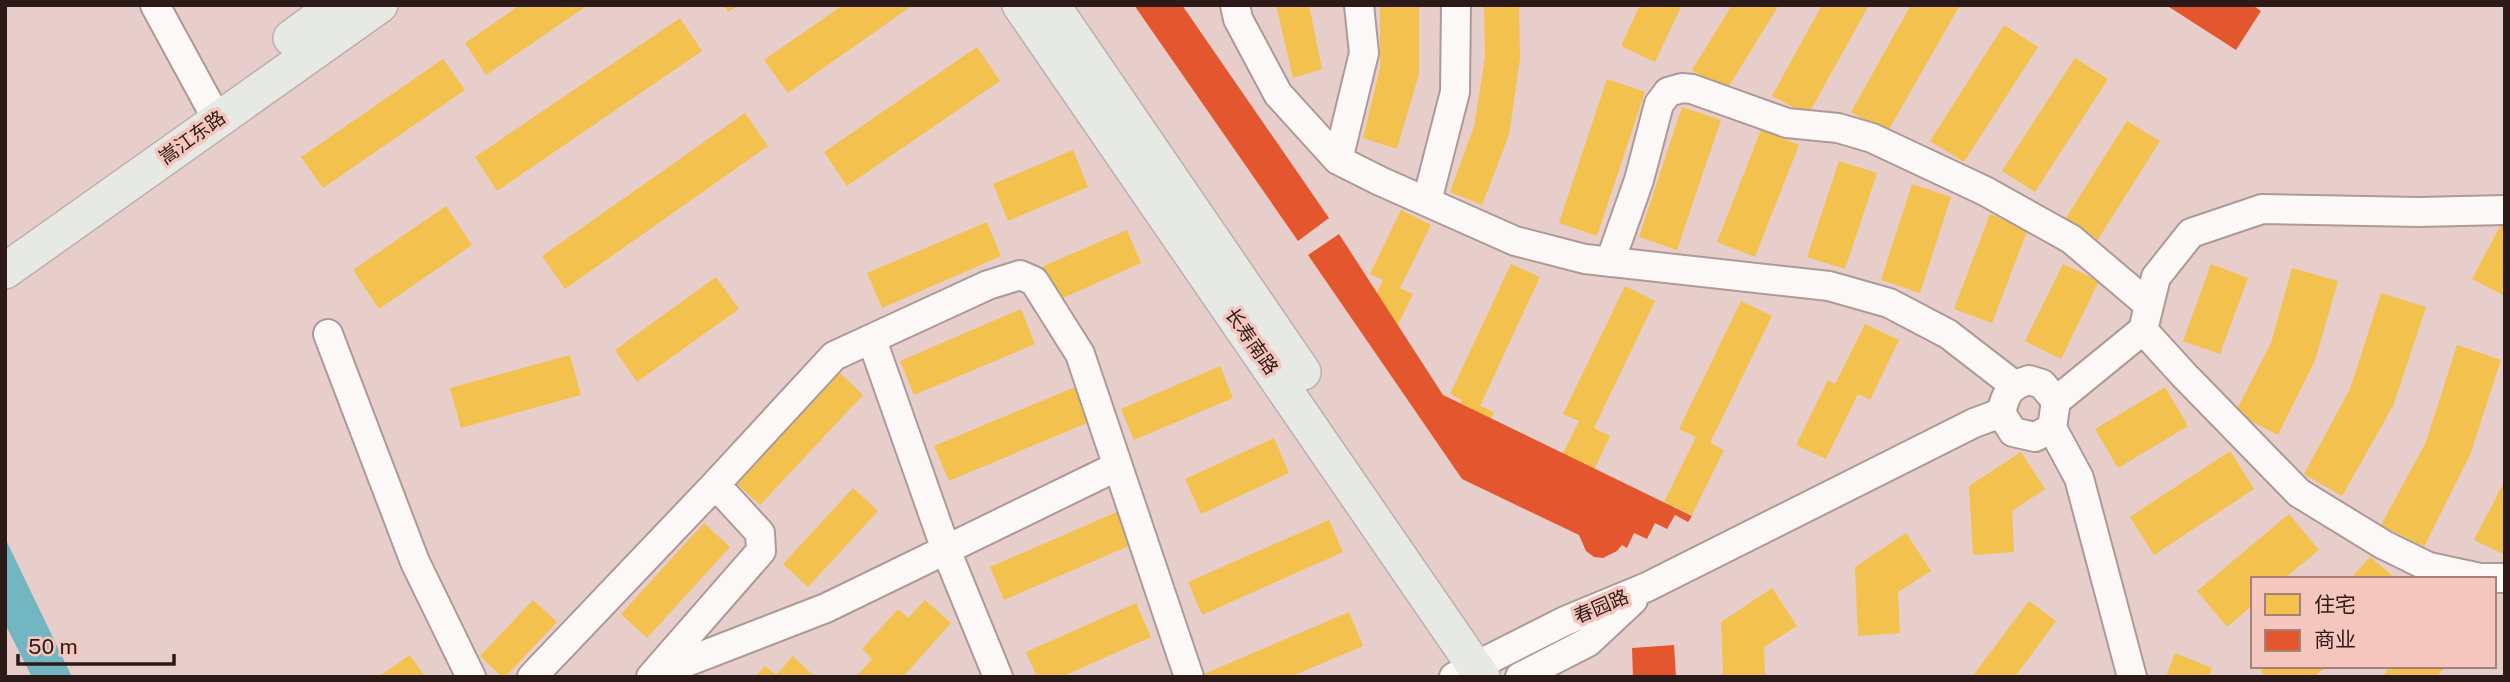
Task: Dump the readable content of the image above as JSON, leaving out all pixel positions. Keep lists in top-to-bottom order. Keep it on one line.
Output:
{"streets":{"main road":["嵩江东路","长寿南路"],"street":["春园路"]},"crossings":[["长寿南路","春园路"]],"legend":["住宅","商业"],"scale_bar":"50 m"}
